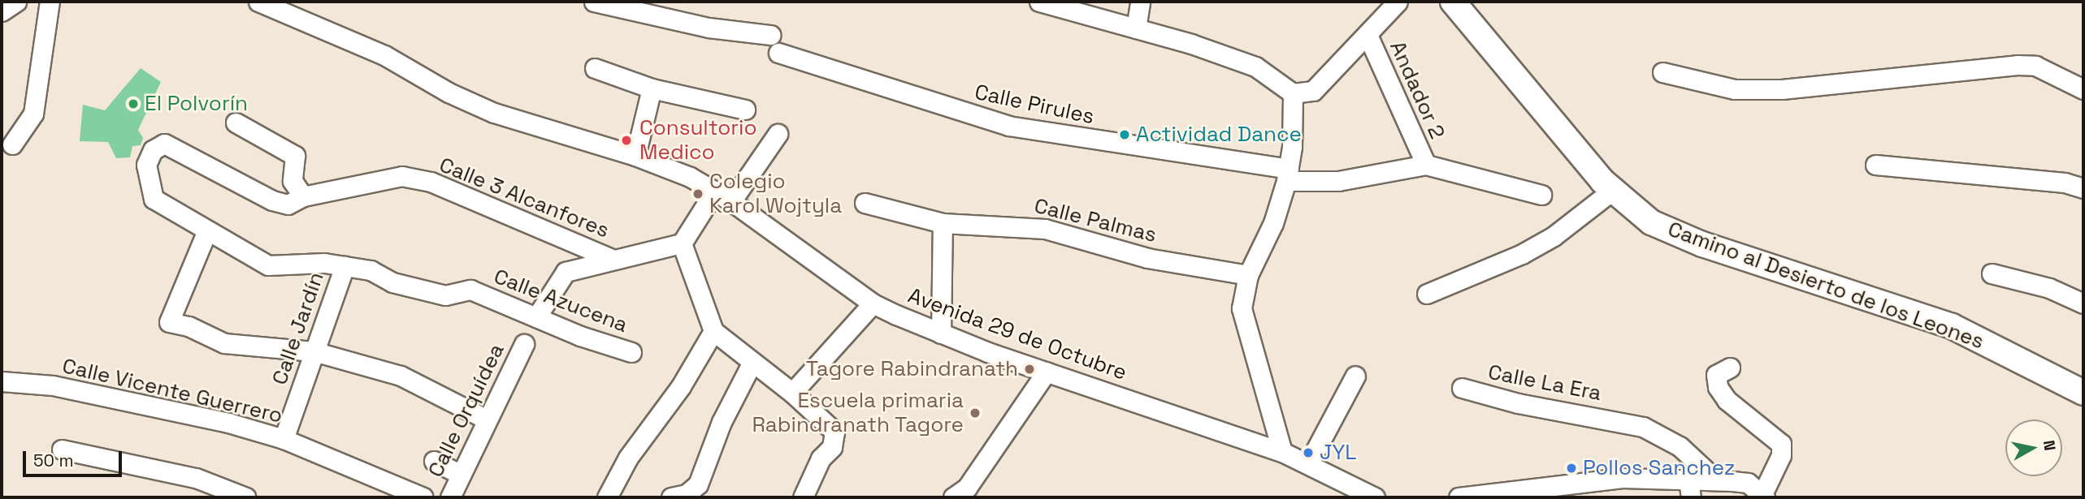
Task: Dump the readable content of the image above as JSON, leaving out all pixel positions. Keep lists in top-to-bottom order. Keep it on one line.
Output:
{"streets":{"main road":["Camino al Desierto de los Leones"],"street":["Andador 2","Calle Pirules","Calle 3 Alcanfores","Calle Palmas","Calle Azucena","Calle Jardín","Avenida 29 de Octubre","Calle La Era","Calle Vicente Guerrero","Calle Orquídea"]},"crossings":[["Andador 2","Calle Pirules"],["Calle 3 Alcanfores","Calle Azucena"],["Calle Azucena","Calle Jardín"],["Calle Jardín","Calle Vicente Guerrero"]],"places":["El Polvorín","Actividad Dance","Consultorio Medico","Colegio Karol Wojtyla","Tagore Rabindranath","Escuela primaria Rabindranath Tagore","JYL","Pollos Sanchez"],"scale_bar":"50 m","north":"right"}
